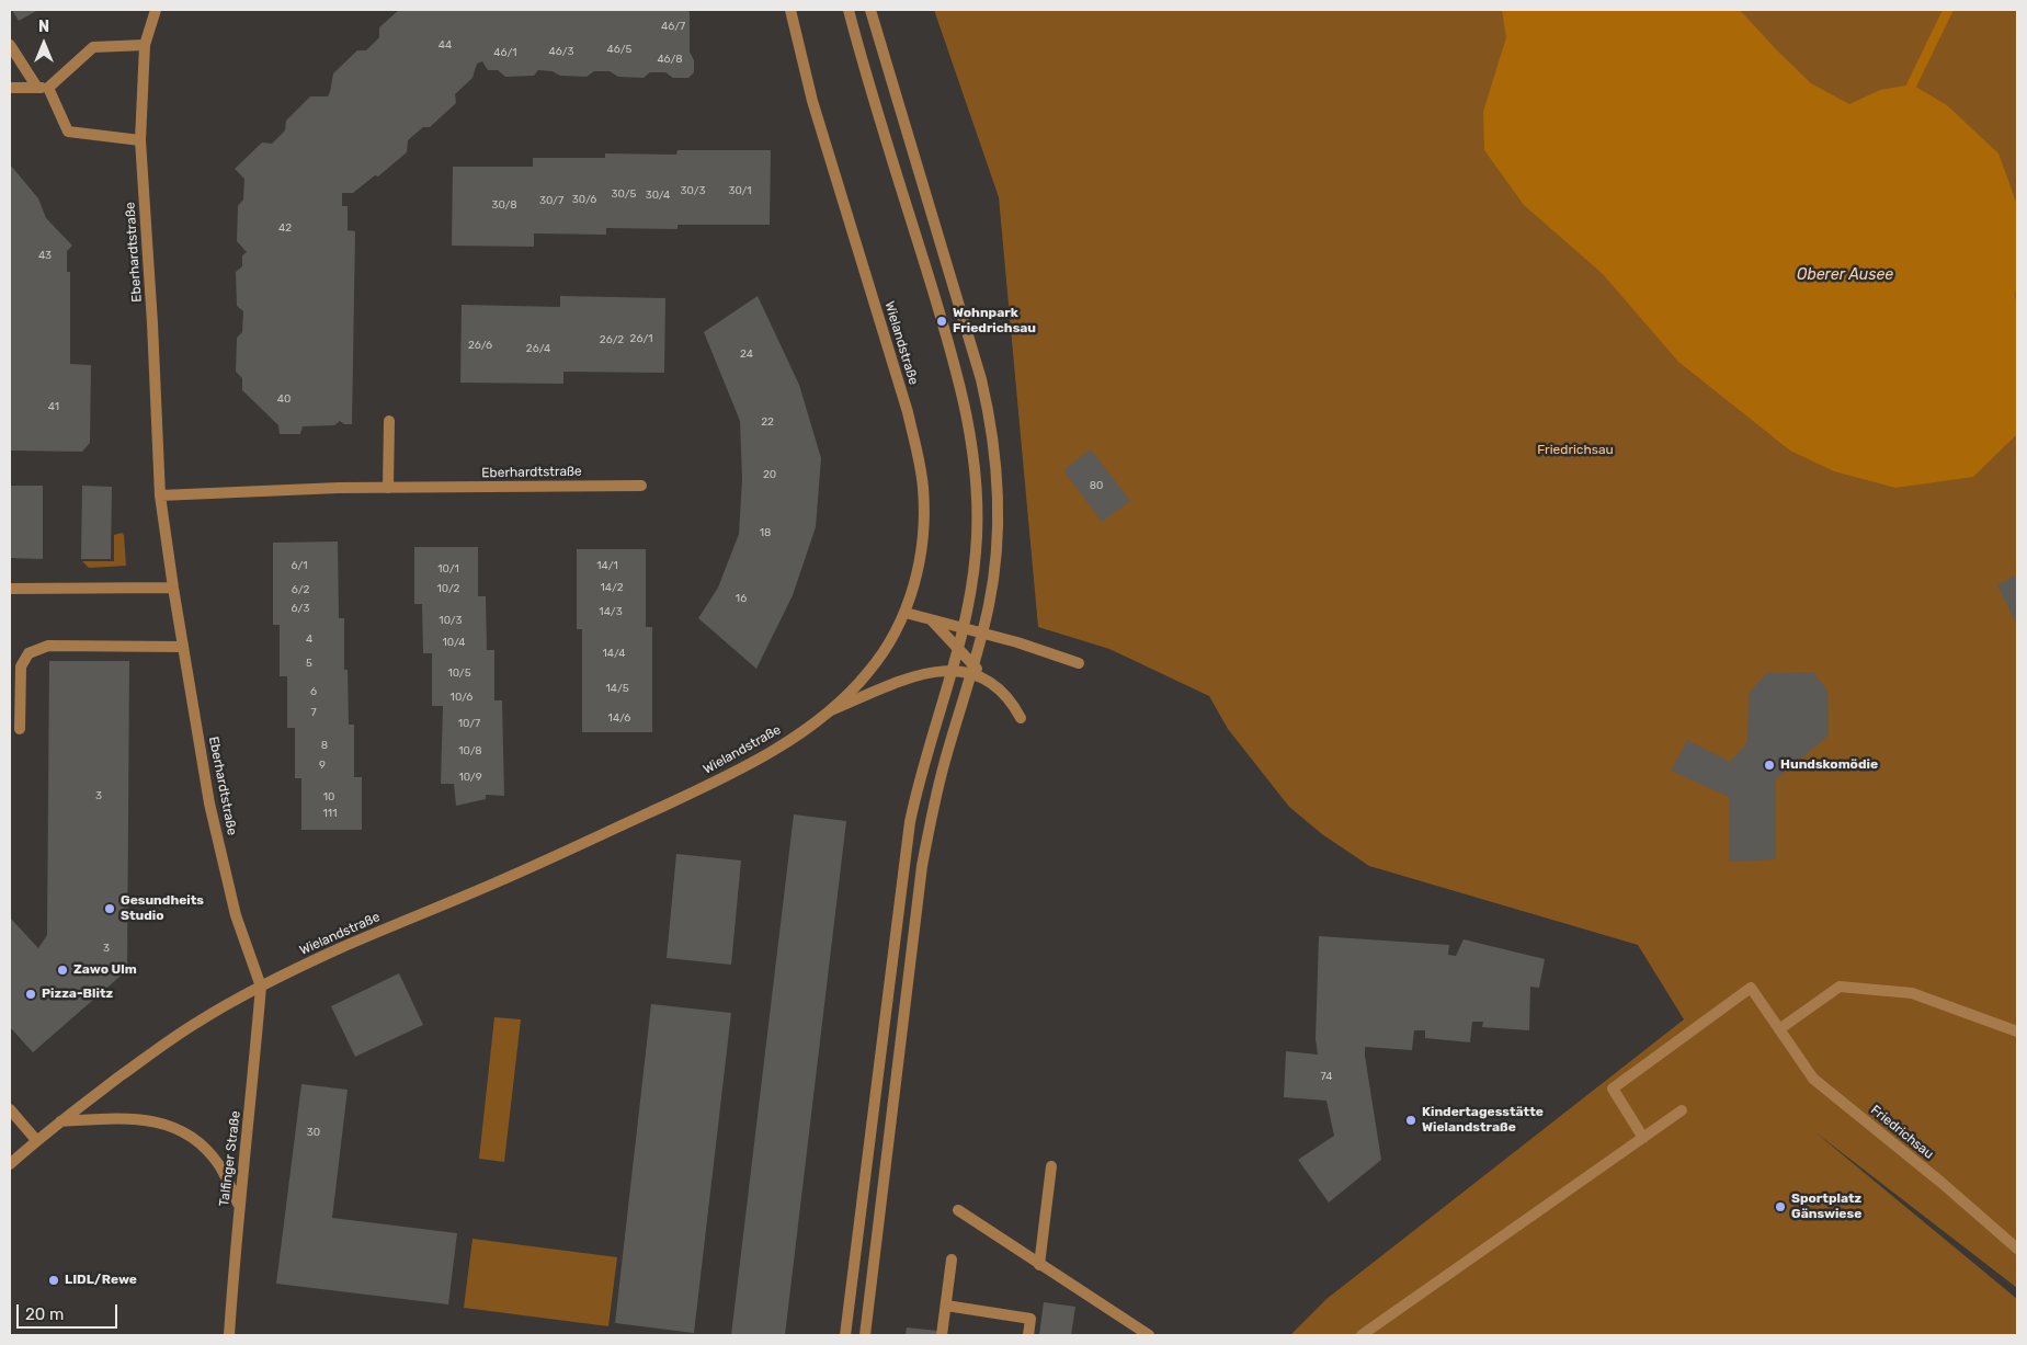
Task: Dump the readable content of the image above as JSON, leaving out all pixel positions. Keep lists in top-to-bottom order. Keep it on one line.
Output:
{"streets":{"street":["Eberhardtstraße","Wielandstraße","Friedrichsau","Talfinger Straße"]},"crossings":[["Eberhardtstraße","Wielandstraße"],["Eberhardtstraße","Talfinger Straße"],["Wielandstraße","Talfinger Straße"]],"water":["Oberer Ausee"],"parks":["Friedrichsau"],"places":["Wohnpark Friedrichsau","Hundskomödie","Gesundheits Studio","Zawo Ulm","Pizza-Blitz","Kindertagesstätte Wielandstraße","Sportplatz Gänswiese","LIDL/Rewe"],"house_numbers":["46/7","44","46/5","46/3","46/1","46/8","30/3","30/1","30/5","30/4","30/6","30/7","30/8","42","43","26/1","26/2","26/6","26/4","24","40","41","22","20","80","18","6/1","14/1","10/1","14/2","10/2","6/2","16","6/3","14/3","10/3","4","10/4","14/4","5","10/5","14/5","6","10/6","7","14/6","10/7","8","10/8","9","10/9","3","10","111","3","74","30"],"scale_bar":"20 m","north":"top"}
